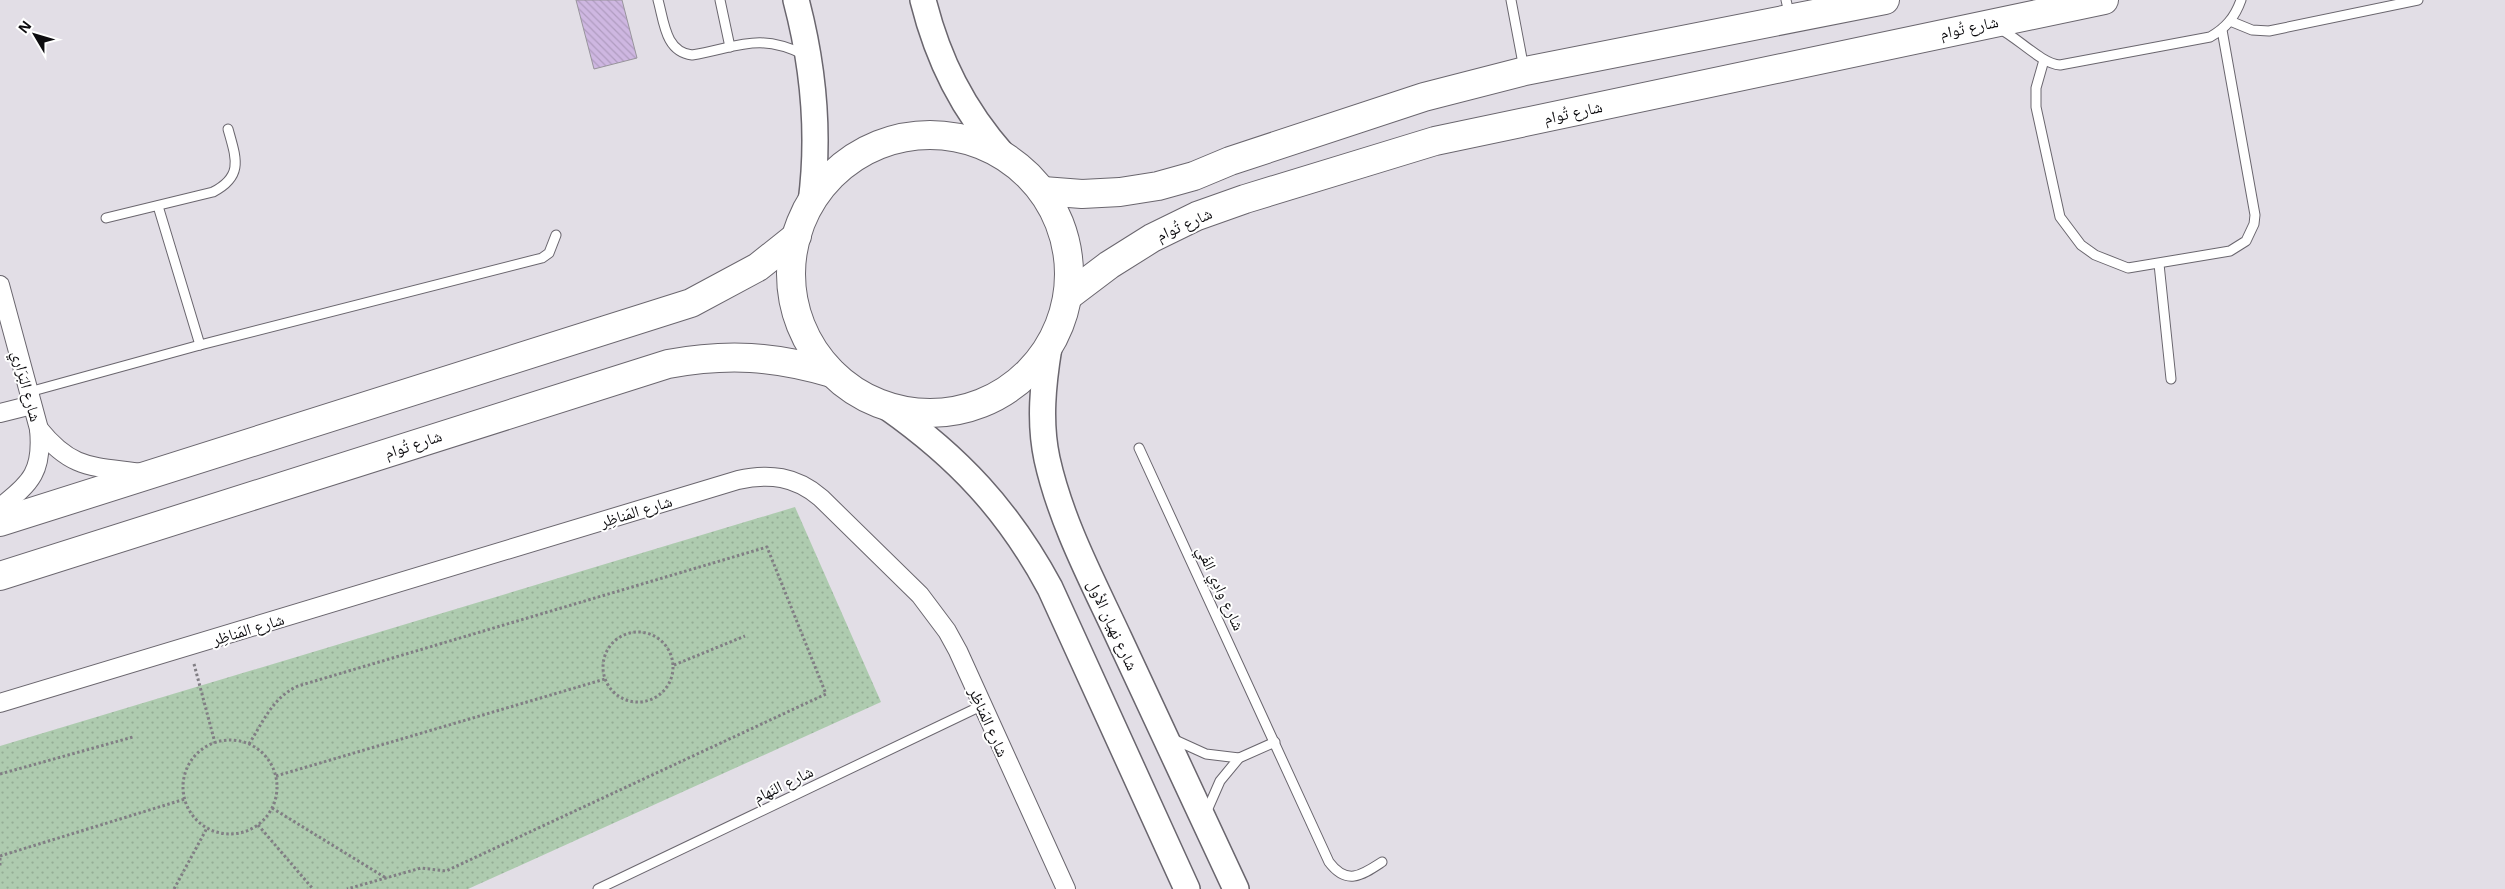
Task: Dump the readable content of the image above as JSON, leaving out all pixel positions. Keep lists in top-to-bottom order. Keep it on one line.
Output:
{"streets":{"main road":["شارع تُوام","شارع نهيان الأول"],"street":["شارع البَرَاري","شارع المَناظِر"],"lane":["شارع وادِي الفَي","شارع النَهام"]},"crossings":[["شارع المَناظِر","شارع النَهام"]],"north":"top left"}
